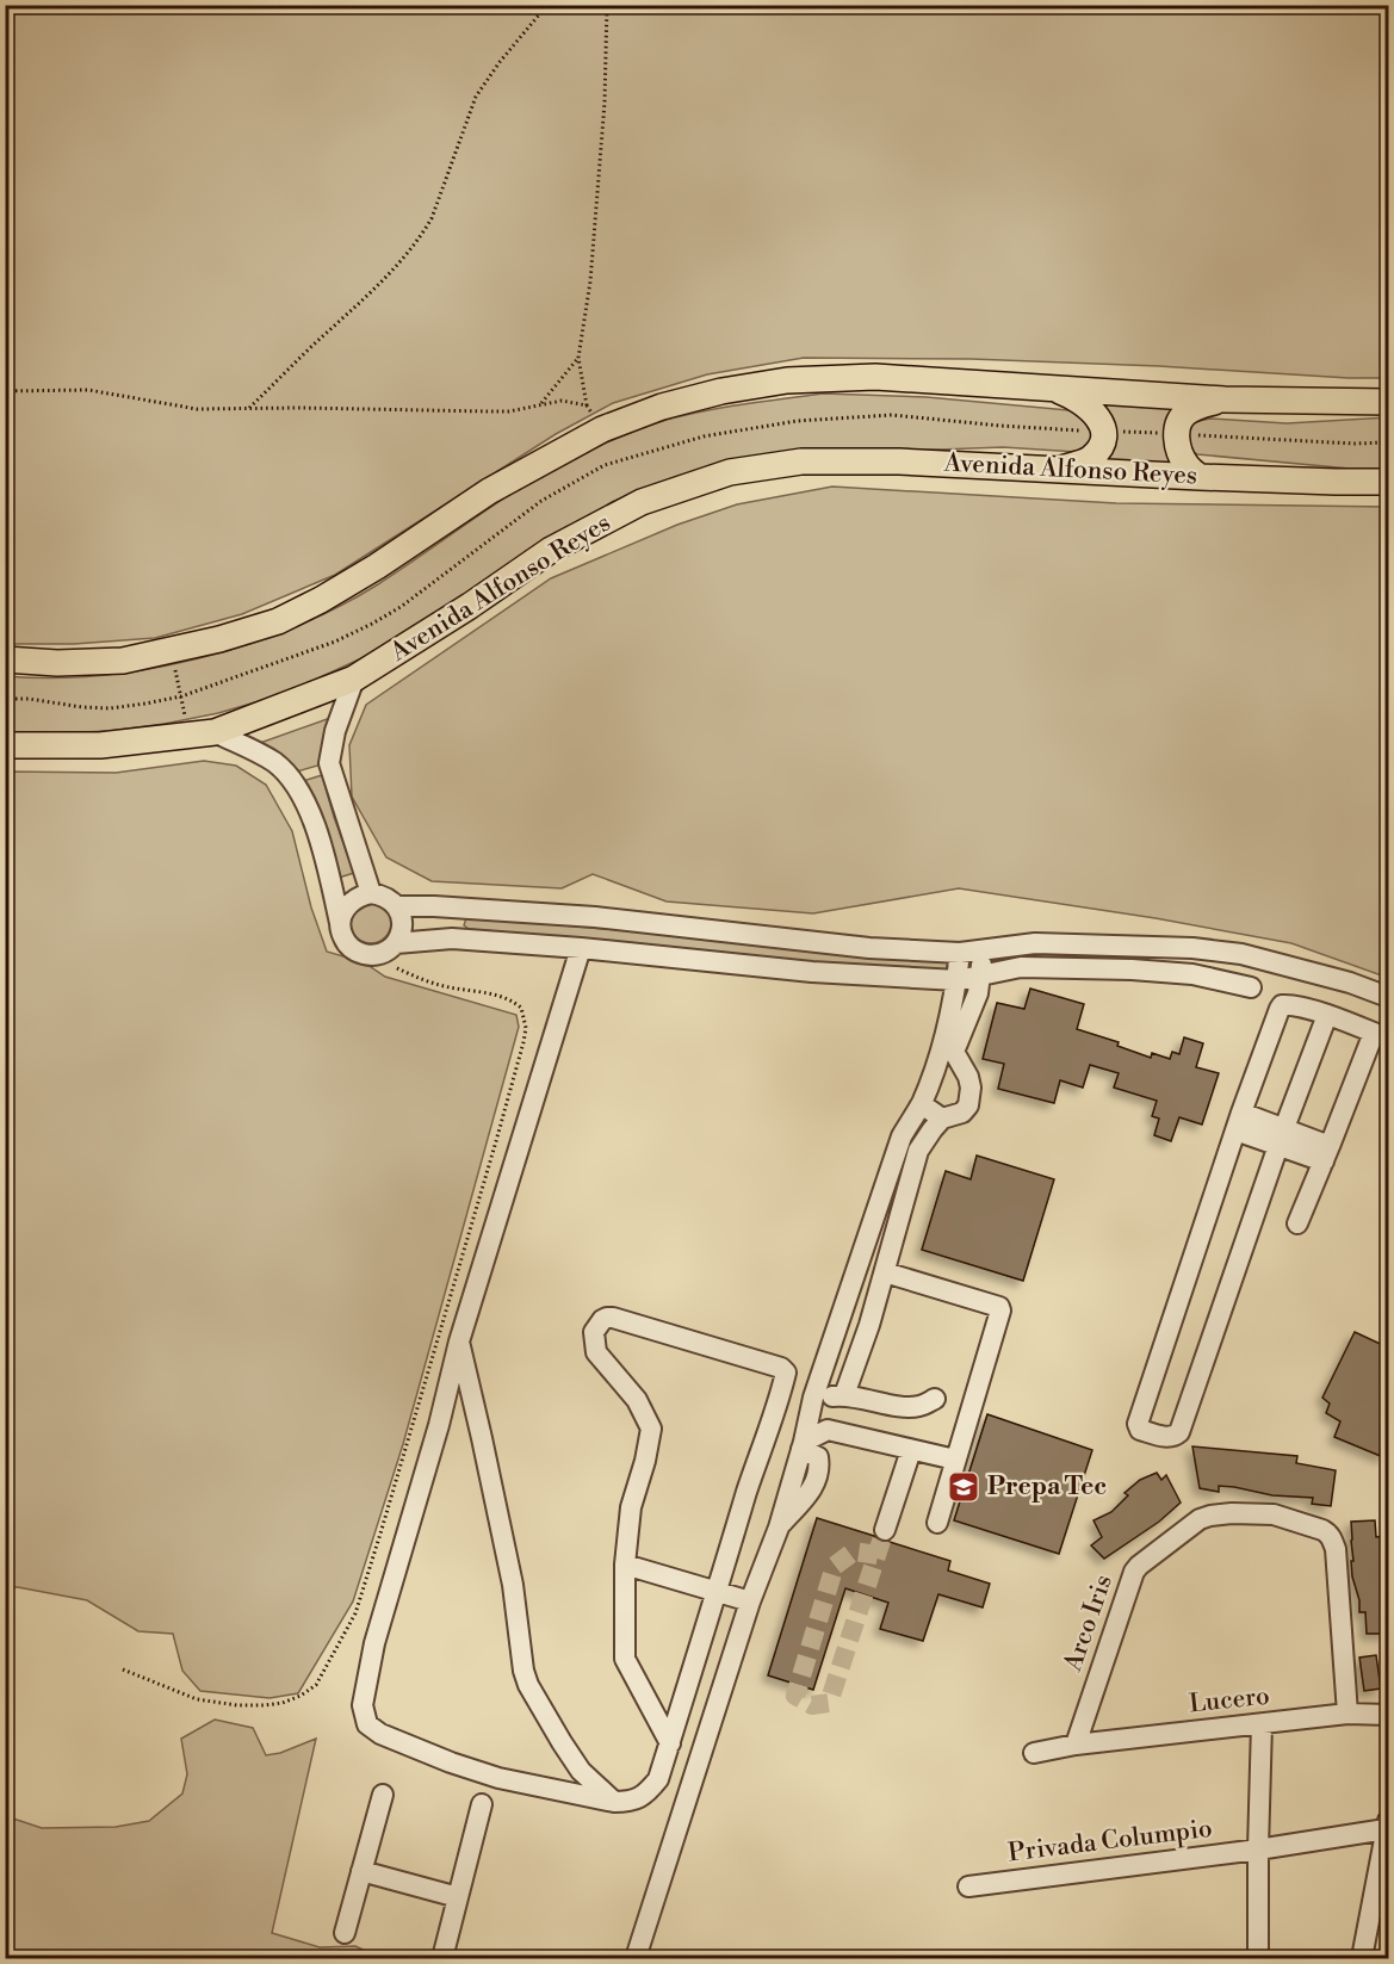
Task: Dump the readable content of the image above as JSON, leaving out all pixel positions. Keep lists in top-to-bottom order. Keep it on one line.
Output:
{"streets":{"main road":["Avenida Alfonso Reyes"],"street":["Arco Iris","Lucero","Privada Columpio"]},"crossings":[["Arco Iris","Lucero"]],"places":{"school or university":["Prepa Tec"]}}
